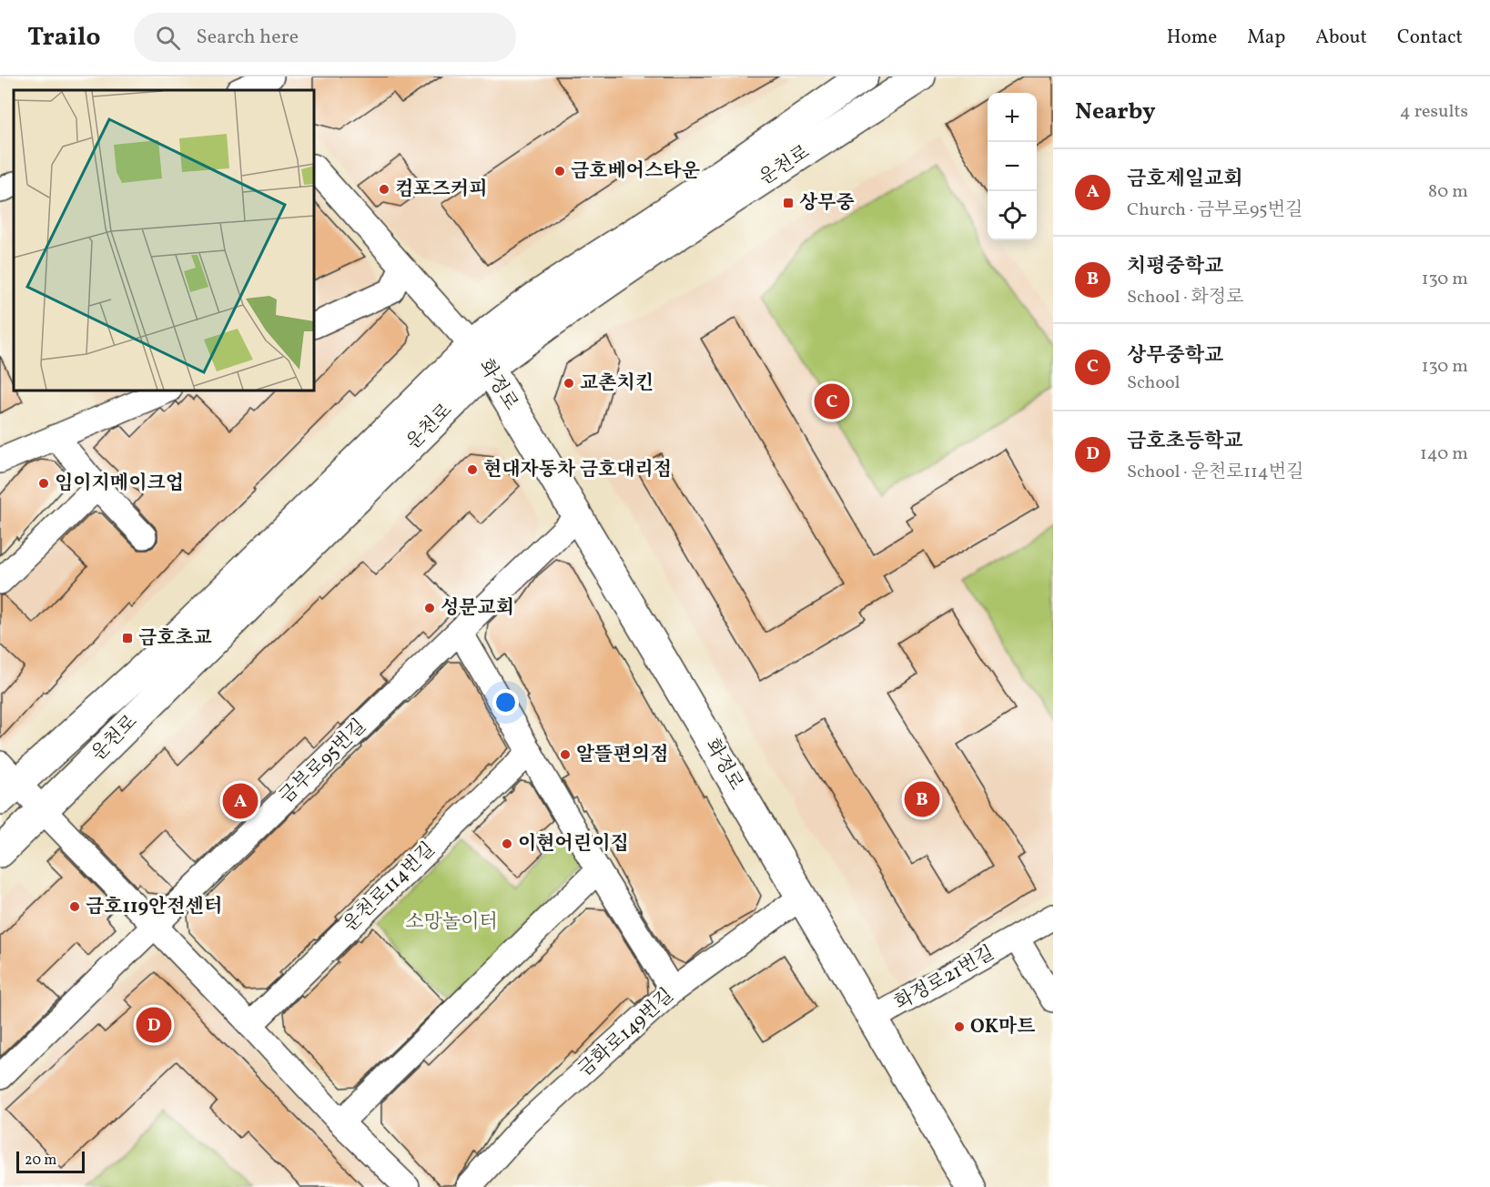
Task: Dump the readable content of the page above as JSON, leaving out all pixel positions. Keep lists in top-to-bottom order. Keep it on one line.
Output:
{"streets":{"street":["운천로","화정로","금부로95번길","운천로114번길","화정로21번길","금화로149번길"]},"crossings":[["운천로","화정로"],["화정로","금부로95번길"],["화정로","화정로21번길"],["화정로","금화로149번길"]],"parks":["소망놀이터"],"places":{"other":["금호베어스타운","컴포즈커피","교촌치킨","현대자동차 금호대리점","임이지메이크업","성문교회","알뜰편의점","이현어린이집","금호119안전센터","OK마트"],"transit":["상무중","금호초교"]},"scale_bar":"20 m","page":{"header":"Trailo","search":"Search here","nav":["Home","Map","About","Contact"],"heading":["Nearby","4 results"],"map_buttons":["+","−"],"list":[{"mark":"A","name":"금호제일교회","note":"Church · 금부로95번길","value":"80 m"},{"mark":"B","name":"치평중학교","note":"School · 화정로","value":"130 m"},{"mark":"C","name":"상무중학교","note":"School","value":"130 m"},{"mark":"D","name":"금호초등학교","note":"School · 운천로114번길","value":"140 m"}],"pins":["C","B","A","D"],"scale":"20 m"}}
